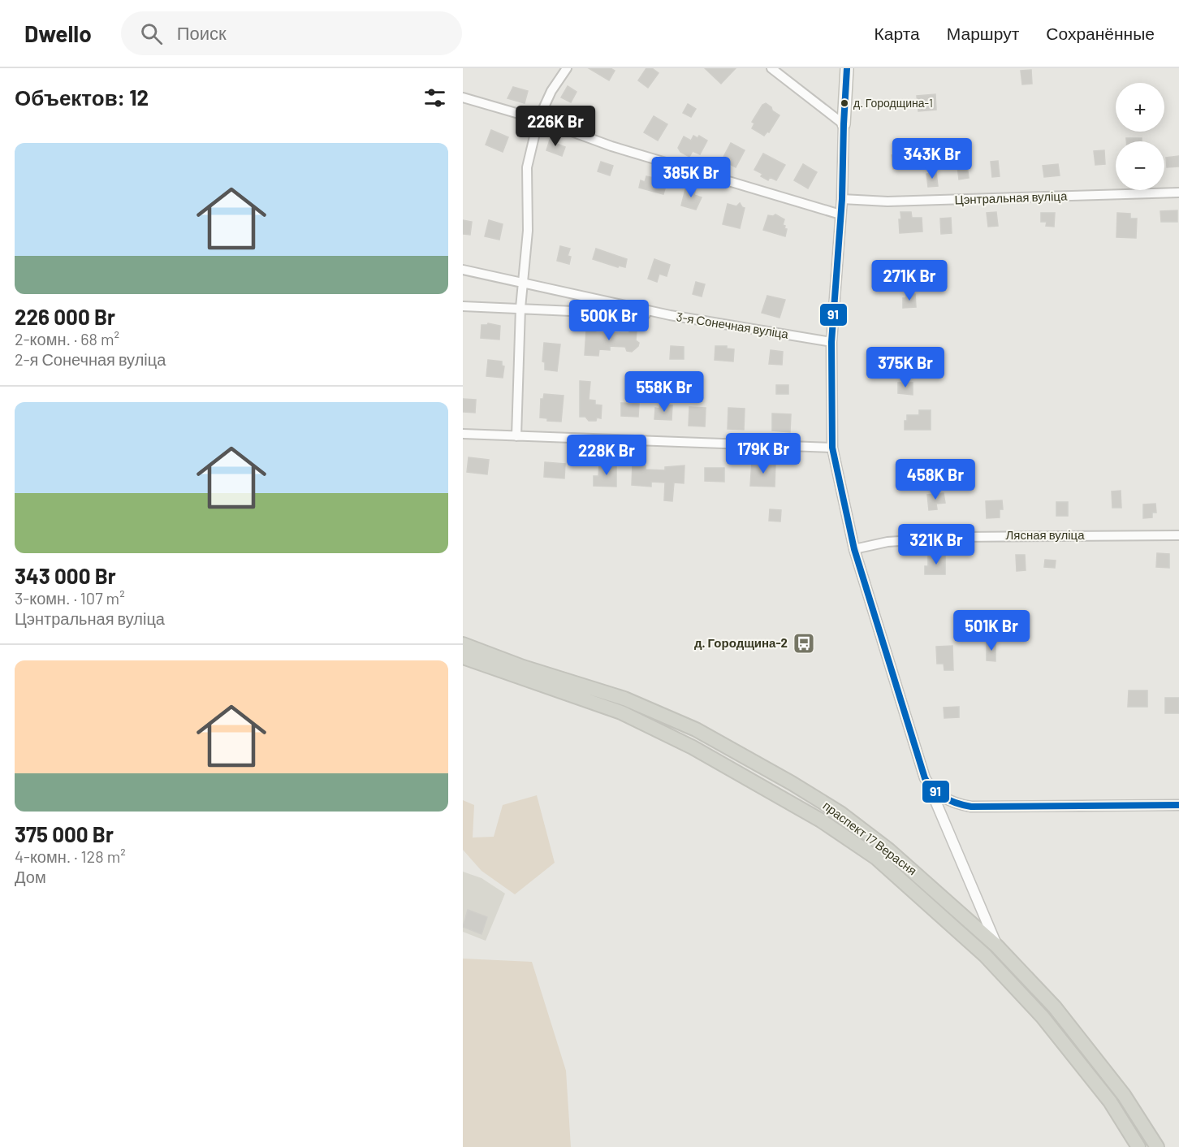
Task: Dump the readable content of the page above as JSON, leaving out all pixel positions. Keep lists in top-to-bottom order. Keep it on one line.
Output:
{"streets":{"main road":["праспект 17 Верасня"],"street":["Цэнтральная вуліца","3-я Сонечная вуліца","Лясная вуліца"]},"places":{"other":["д. Городщина-1"],"bus stop":["д. Городщина-2"]},"lines":["transit line 91"],"page":{"header":"Dwello","search":"Поиск","nav":["Карта","Маршрут","Сохранённые"],"heading":"Объектов: 12","map_buttons":["+","−"],"price":["226K Br","343K Br","385K Br","271K Br","500K Br","375K Br","558K Br","179K Br","228K Br","458K Br","321K Br","501K Br"],"list":[{"name":"226 000 Br","note":"2-комн. · 68 m² · 2-я Сонечная вуліца"},{"name":"343 000 Br","note":"3-комн. · 107 m² · Цэнтральная вуліца"},{"name":"375 000 Br","note":"4-комн. · 128 m² · Дом"}]}}
